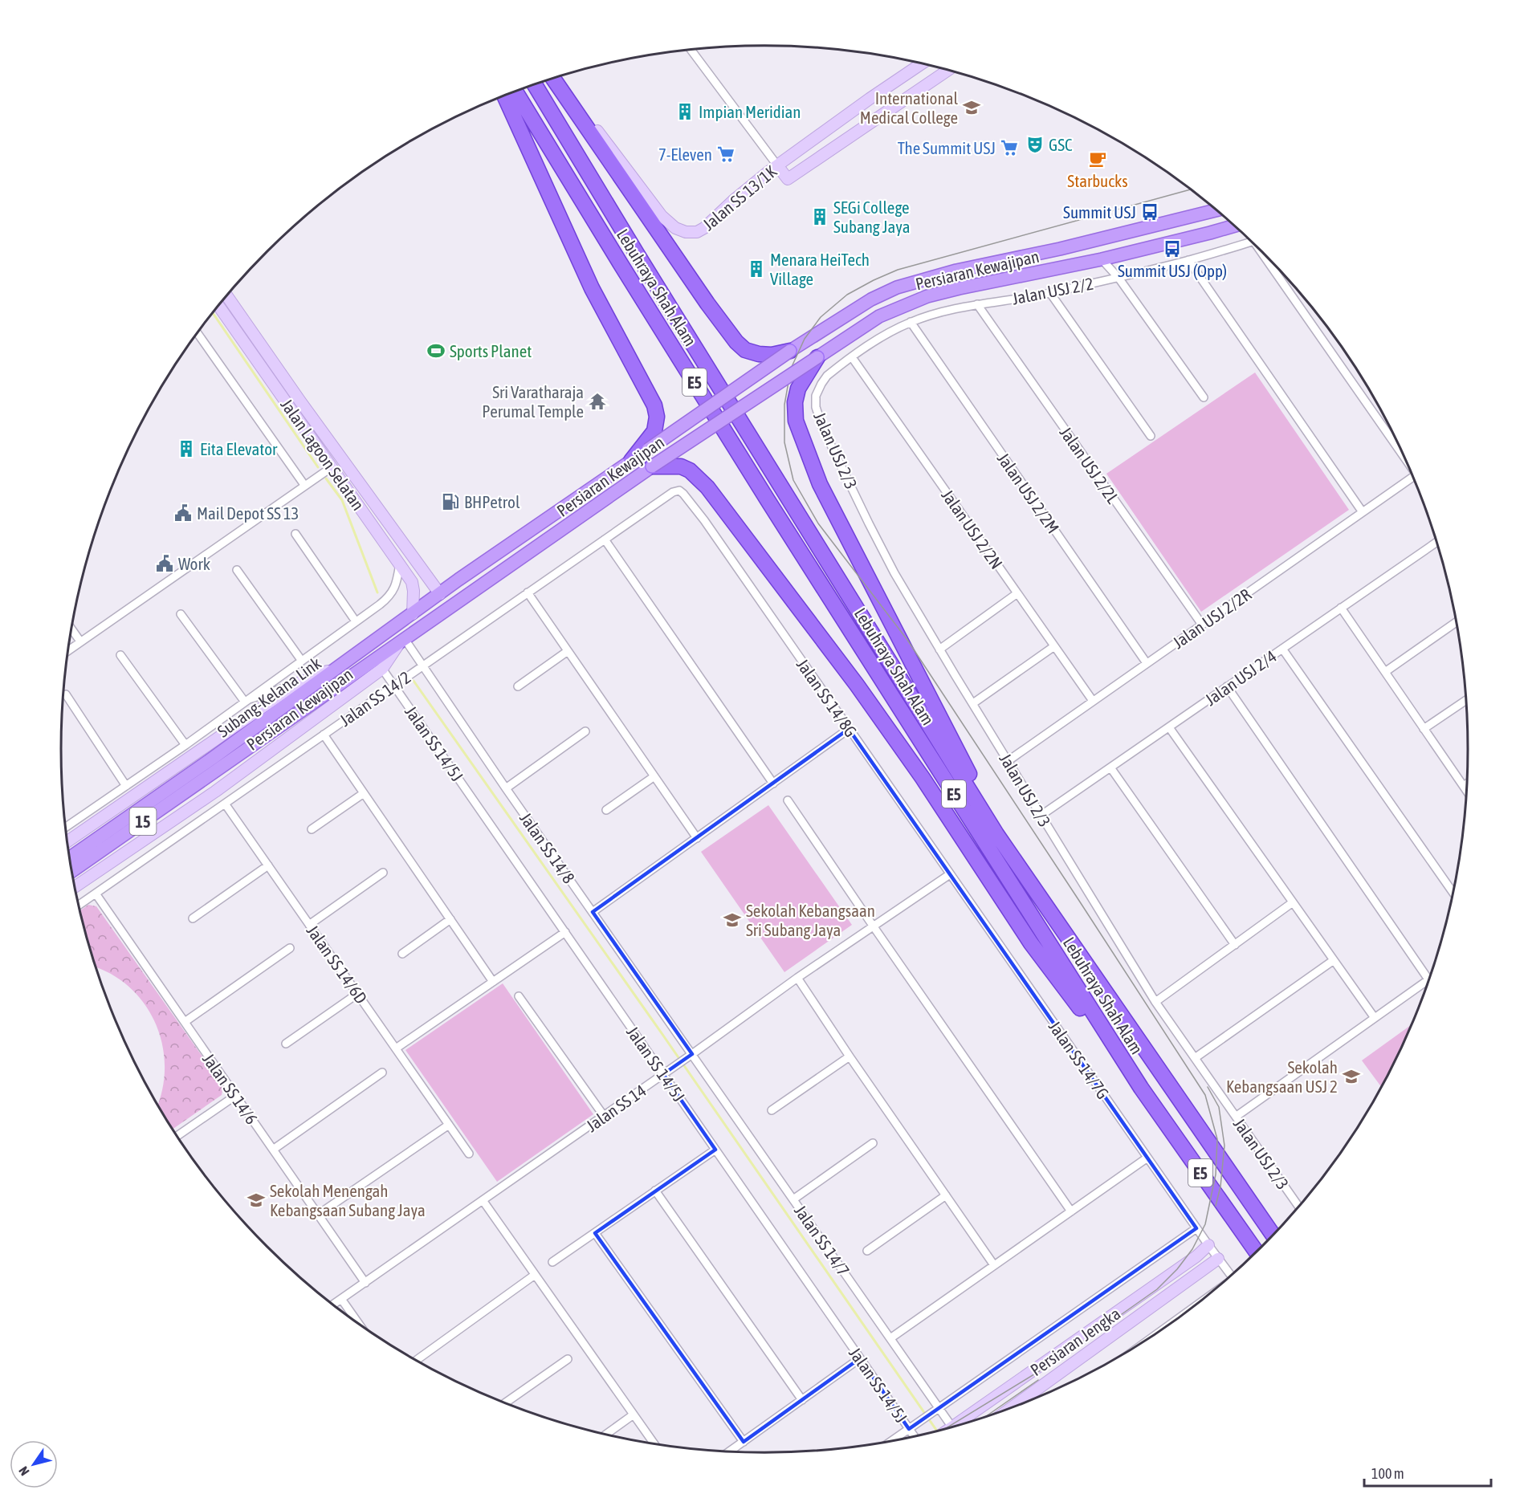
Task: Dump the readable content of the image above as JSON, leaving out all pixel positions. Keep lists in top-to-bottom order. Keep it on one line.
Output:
{"streets":{"highway":["Lebuhraya Shah Alam","E5"],"main road":["Jalan SS 13/1K","Persiaran Kewajipan","Jalan Lagoon Selatan","Subang-Kelana Link","15","Persiaran Jengka"],"street":["Jalan USJ 2/2","Jalan USJ 2/3","Jalan USJ 2/2L","Jalan USJ 2/2M","Jalan USJ 2/2N","Jalan USJ 2/2R","Jalan USJ 2/4","Jalan SS 14/8G","Jalan SS 14/2","Jalan SS 14/5J","Jalan SS 14/8","Jalan SS 14/6D","Jalan SS 14/7G","Jalan SS 14/6","Jalan SS 14","Jalan SS 14/7"]},"crossings":[["Persiaran Kewajipan","Jalan Lagoon Selatan"],["Persiaran Kewajipan","Subang-Kelana Link"],["Persiaran Kewajipan","Jalan SS 14/5J"],["Persiaran Kewajipan","Jalan SS 14/8"],["Jalan USJ 2/2","Jalan USJ 2/3"],["Jalan USJ 2/2","Jalan USJ 2/2L"],["Jalan USJ 2/2","Jalan USJ 2/2M"],["Jalan USJ 2/2","Jalan USJ 2/2N"],["Jalan USJ 2/3","Jalan USJ 2/2N"],["Jalan USJ 2/3","Jalan USJ 2/2R"],["Jalan USJ 2/3","Jalan USJ 2/4"],["Jalan USJ 2/2L","Jalan USJ 2/2R"],["Jalan USJ 2/2M","Jalan USJ 2/2R"],["Jalan USJ 2/2N","Jalan USJ 2/2R"],["Subang-Kelana Link","15"],["Subang-Kelana Link","Jalan SS 14/8"],["Jalan SS 14/8G","Jalan SS 14/2"],["Jalan SS 14/8G","Jalan SS 14/7G"],["Jalan SS 14/8G","Jalan SS 14"],["Jalan SS 14/2","Jalan SS 14/5J"],["Jalan SS 14/2","Jalan SS 14/8"],["Jalan SS 14/2","Jalan SS 14/6D"],["Jalan SS 14/2","Jalan SS 14/6"],["Jalan SS 14/5J","Jalan SS 14"],["Jalan SS 14/8","Jalan SS 14"],["Jalan SS 14/8","Jalan SS 14/7"],["Jalan SS 14/7G","Jalan SS 14"],["Jalan SS 14/7G","Persiaran Jengka"],["Jalan SS 14/6","Jalan SS 14"],["Jalan SS 14","Jalan SS 14/7"]],"places":{"school or university":["International Medical College","Sekolah Kebangsaan Sri Subang Jaya","Sekolah Kebangsaan USJ 2","Sekolah Menengah Kebangsaan Subang Jaya"],"building":["Impian Meridian","SEGi College Subang Jaya","Menara HeiTech Village","Eita Elevator"],"theatre":["GSC"],"supermarket":["The Summit USJ","7-Eleven"],"cafe":["Starbucks"],"bus stop":["Summit USJ","Summit USJ (Opp)"],"sports":["Sports Planet"],"temple":["Sri Varatharaja Perumal Temple"],"fuel station":["BHPetrol"],"public building":["Mail Depot SS 13","Work"]},"scale_bar":"100 m","north":"bottom left"}
